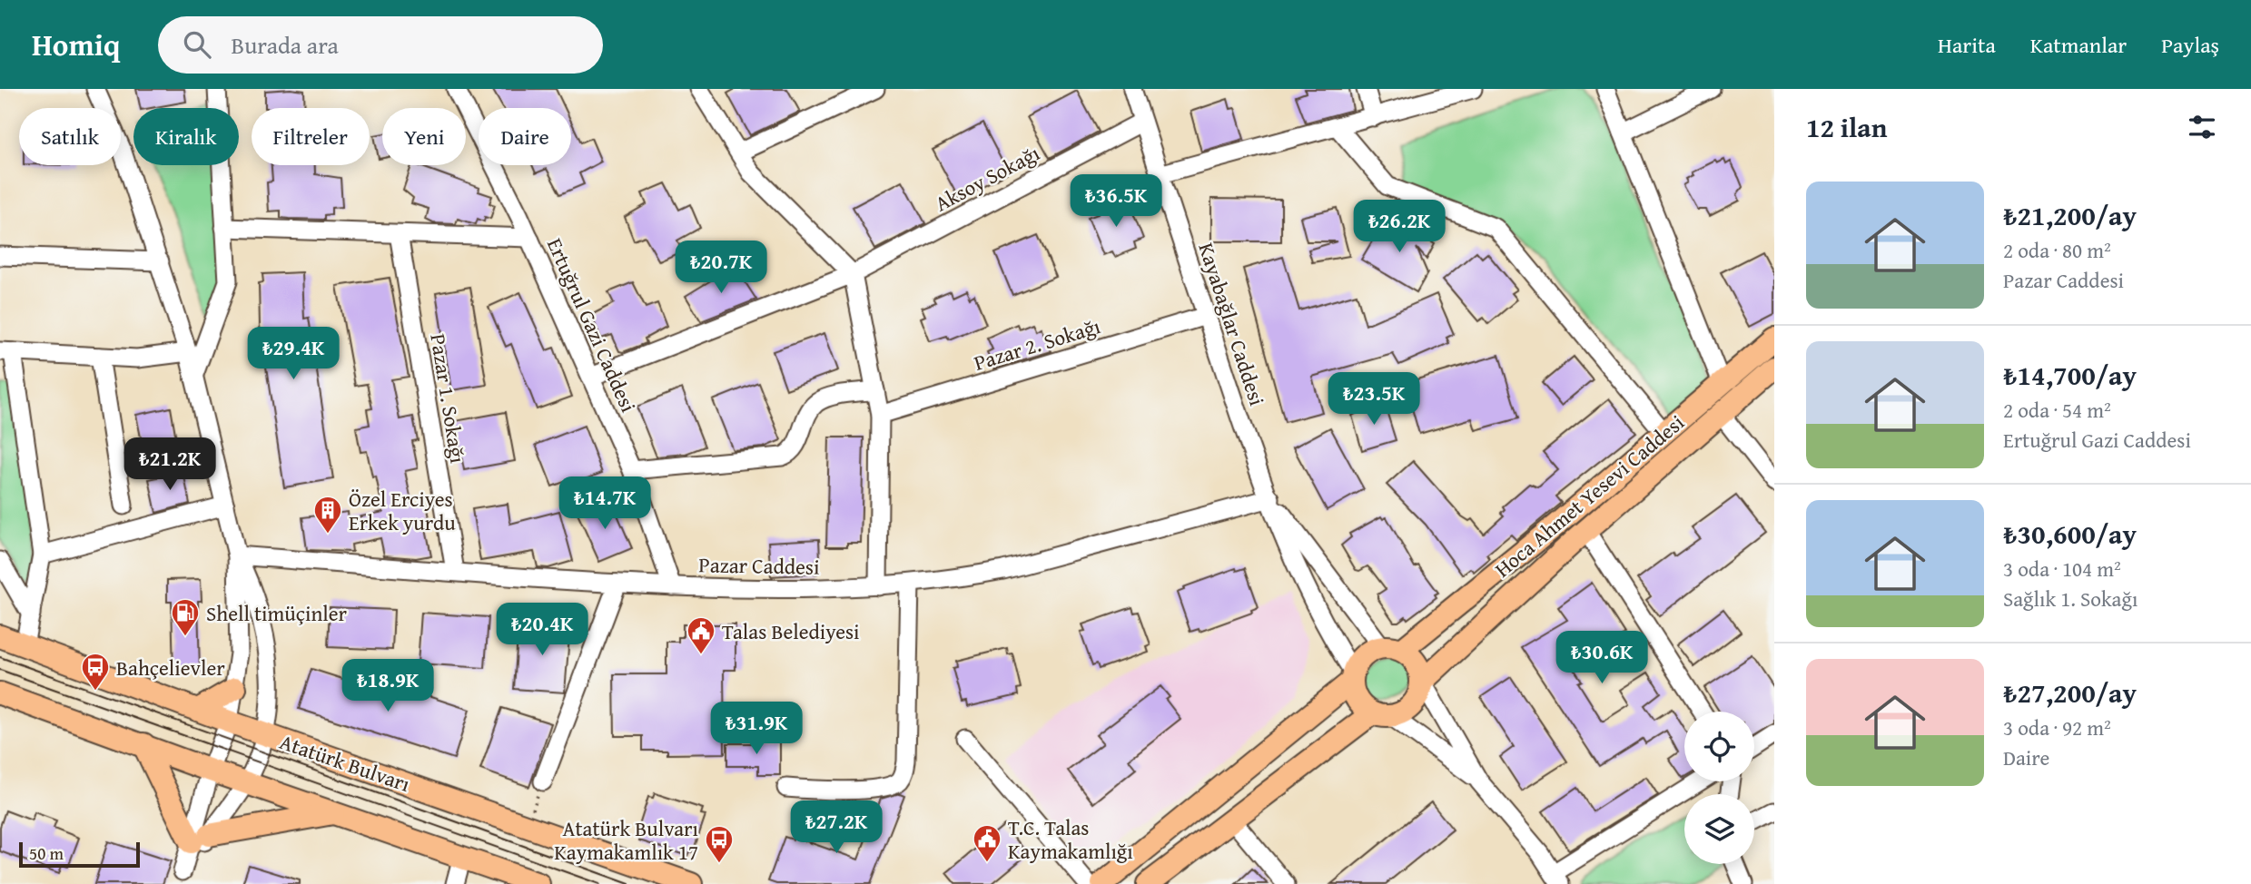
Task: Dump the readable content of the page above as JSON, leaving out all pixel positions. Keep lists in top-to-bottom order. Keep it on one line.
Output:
{"streets":{"main road":["Hoca Ahmet Yesevi Caddesi","Atatürk Bulvarı"],"street":["Aksoy Sokağı","Kayabağlar Caddesi","Ertuğrul Gazi Caddesi","Pazar 2. Sokağı","Pazar 1. Sokağı","Pazar Caddesi"]},"crossings":[["Aksoy Sokağı","Kayabağlar Caddesi"],["Aksoy Sokağı","Ertuğrul Gazi Caddesi"],["Kayabağlar Caddesi","Pazar 2. Sokağı"],["Kayabağlar Caddesi","Hoca Ahmet Yesevi Caddesi"],["Kayabağlar Caddesi","Pazar Caddesi"],["Ertuğrul Gazi Caddesi","Pazar Caddesi"],["Pazar 1. Sokağı","Pazar Caddesi"]],"places":{"building":["Özel Erciyes Erkek yurdu"],"fuel station":["Shell timüçinler"],"public building":["Talas Belediyesi","T.C. Talas Kaymakamlığı"],"bus stop":["Bahçelievler","Atatürk Bulvarı Kaymakamlık 17"]},"scale_bar":"50 m","page":{"header":"Homiq","search":"Burada ara","nav":["Harita","Katmanlar","Paylaş"],"heading":"12 ilan","chip":["Satılık","Kiralık","Filtreler","Yeni","Daire"],"list":[{"name":"₺21,200/ay","note":"2 oda · 80 m² · Pazar Caddesi"},{"name":"₺14,700/ay","note":"2 oda · 54 m² · Ertuğrul Gazi Caddesi"},{"name":"₺30,600/ay","note":"3 oda · 104 m² · Sağlık 1. Sokağı"},{"name":"₺27,200/ay","note":"3 oda · 92 m² · Daire"}],"price":["₺36.5K","₺26.2K","₺20.7K","₺29.4K","₺23.5K","₺21.2K","₺14.7K","₺20.4K","₺30.6K","₺18.9K","₺31.9K","₺27.2K"],"scale":"50 m"}}
